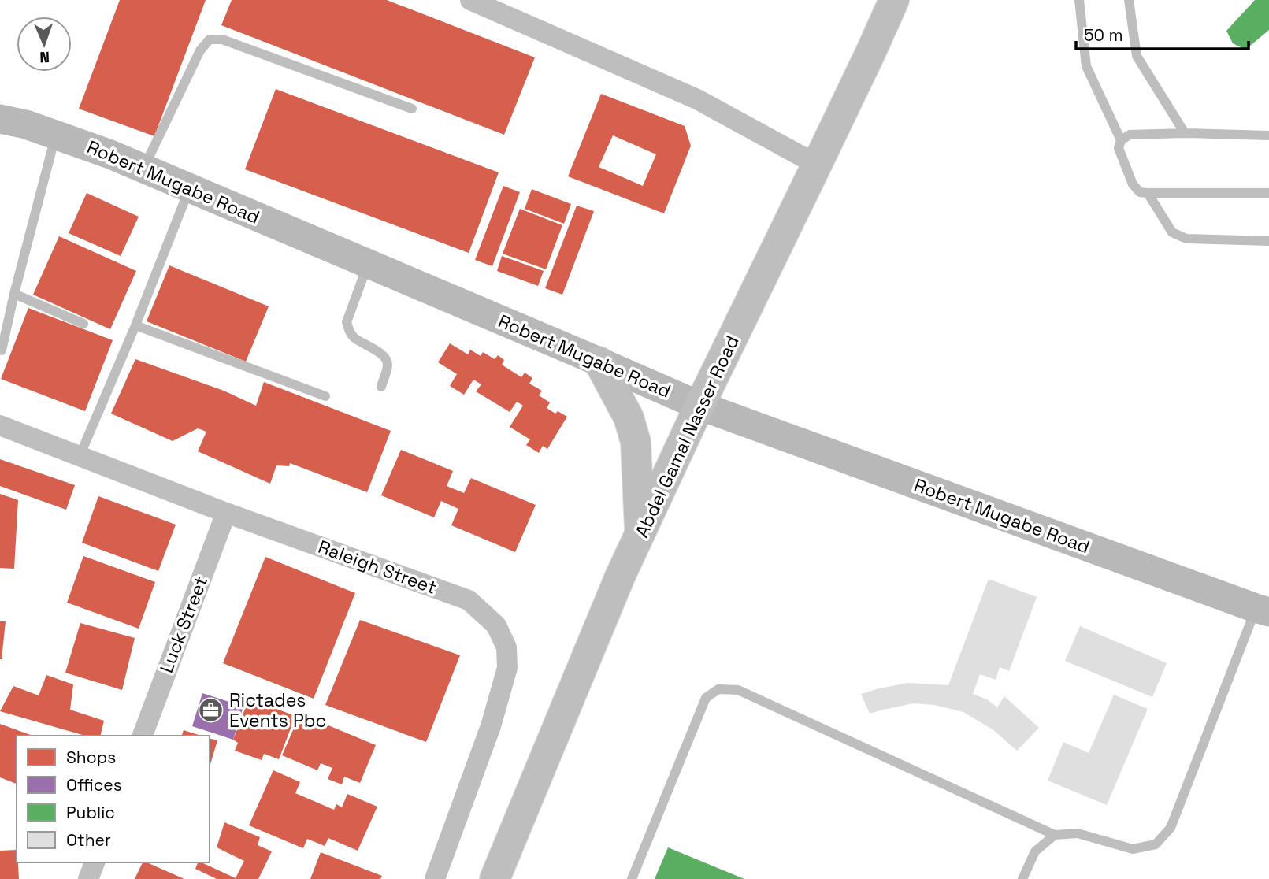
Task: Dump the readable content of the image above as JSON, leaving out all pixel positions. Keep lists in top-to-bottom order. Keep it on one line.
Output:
{"streets":{"highway":["Abdel Gamal Nasser Road"],"main road":["Robert Mugabe Road"],"street":["Raleigh Street","Luck Street"]},"crossings":[["Robert Mugabe Road","Abdel Gamal Nasser Road"],["Raleigh Street","Luck Street"]],"places":{"office":["Rictades Events Pbc"]},"legend":["Shops","Offices","Public","Other"],"scale_bar":"50 m","north":"bottom"}
